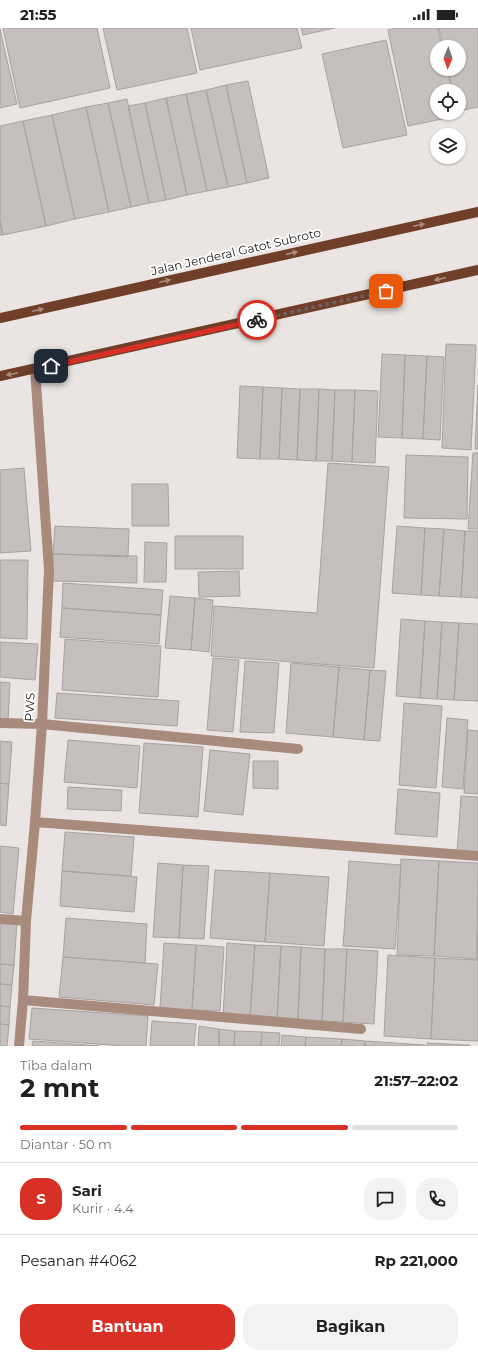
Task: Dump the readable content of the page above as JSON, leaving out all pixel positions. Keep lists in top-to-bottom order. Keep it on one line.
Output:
{"streets":{"main road":["Jalan Jenderal Gatot Subroto"],"street":["PWS"]},"north":"bottom","page":{"status":"21:55","heading":["2 mnt","Tiba dalam","21:57–22:02"],"panel":["Sari","Kurir · 4.4","Pesanan #4062","Rp 221,000"],"bar":"Diantar · 50 m","round":"S","buttons":["Bantuan","Bagikan"]}}
